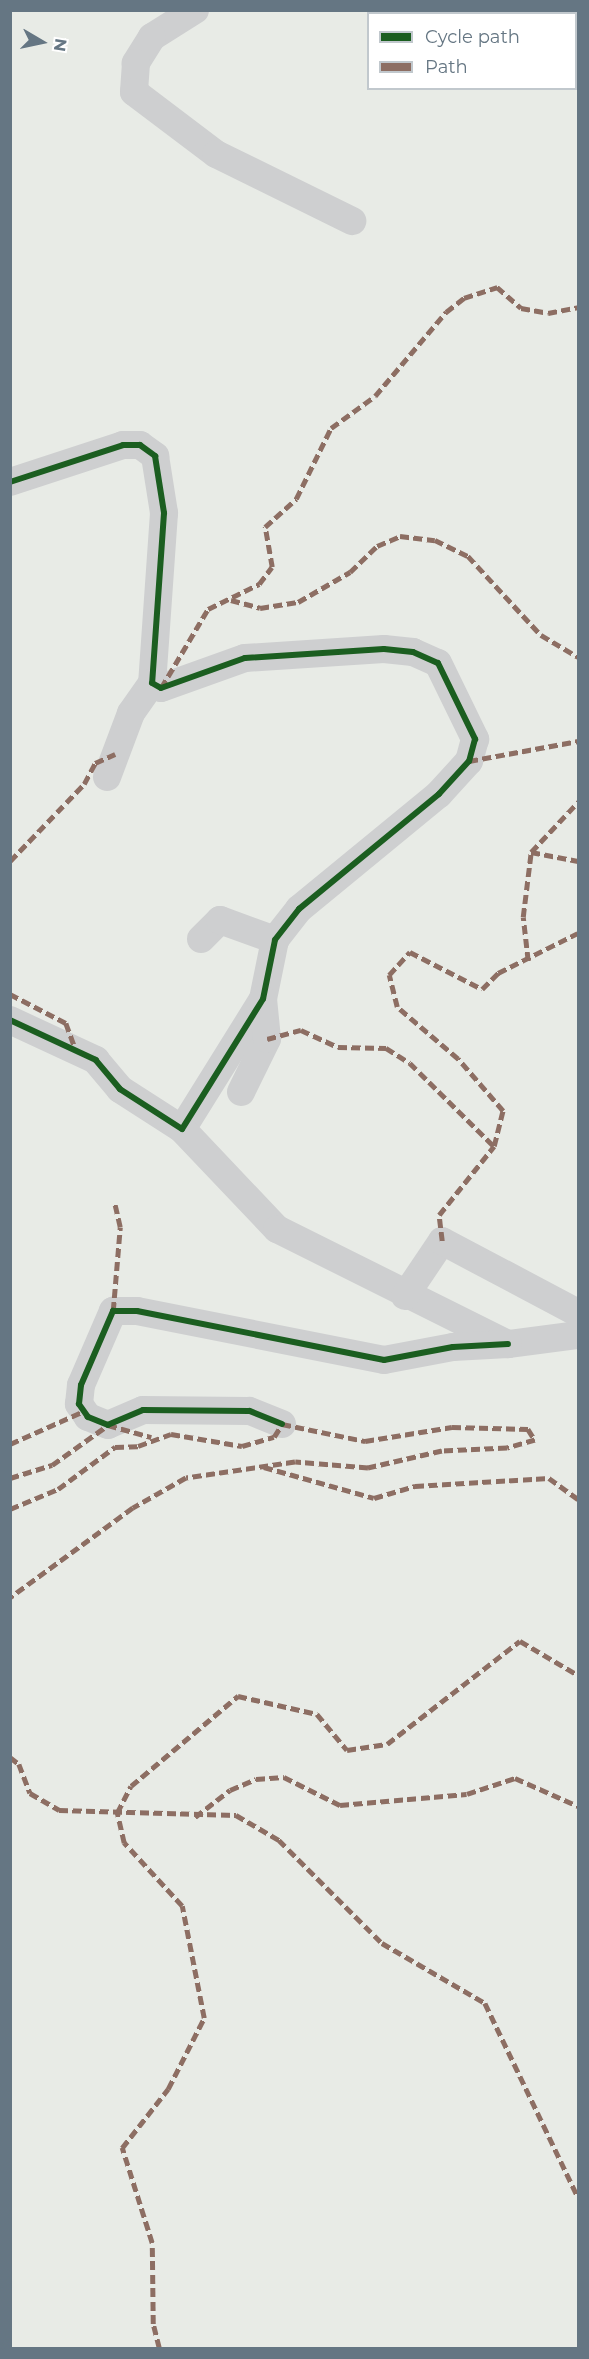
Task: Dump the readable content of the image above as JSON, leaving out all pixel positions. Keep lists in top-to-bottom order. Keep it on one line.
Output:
{"legend":["Cycle path","Path"],"north":"right"}
